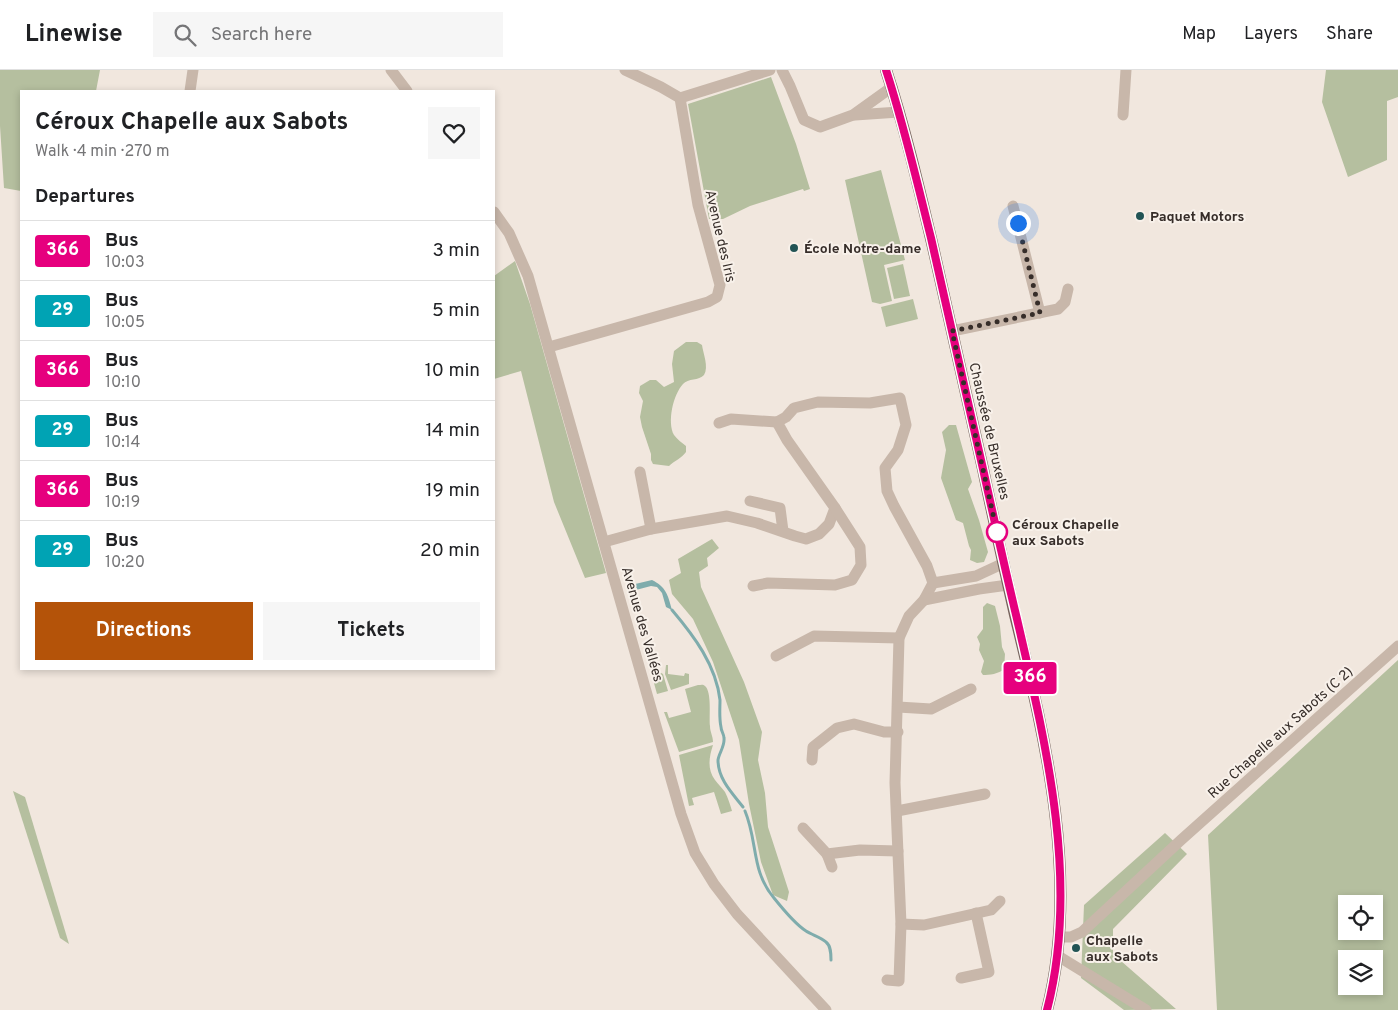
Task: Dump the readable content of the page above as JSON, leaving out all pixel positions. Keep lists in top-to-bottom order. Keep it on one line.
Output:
{"streets":{"main road":["Chaussée de Bruxelles"],"street":["Avenue des Iris","Avenue des Vallées","Rue Chapelle aux Sabots (C 2)"]},"crossings":[["Avenue des Iris","Avenue des Vallées"],["Chaussée de Bruxelles","Rue Chapelle aux Sabots (C 2)"]],"places":["Paquet Motors","École Notre-dame","Céroux Chapelle aux Sabots","Chapelle aux Sabots"],"lines":["bus line 366"],"page":{"header":"Linewise","search":"Search here","nav":["Map","Layers","Share"],"on_map":"366","heading":[["Céroux Chapelle aux Sabots","Walk · 4 min · 270 m"],"Departures"],"list":[{"mark":"366","name":"Bus","note":"10:03","value":"3 min"},{"mark":"29","name":"Bus","note":"10:05","value":"5 min"},{"mark":"366","name":"Bus","note":"10:10","value":"10 min"},{"mark":"29","name":"Bus","note":"10:14","value":"14 min"},{"mark":"366","name":"Bus","note":"10:19","value":"19 min"},{"mark":"29","name":"Bus","note":"10:20","value":"20 min"}],"buttons":["Directions","Tickets"]}}
